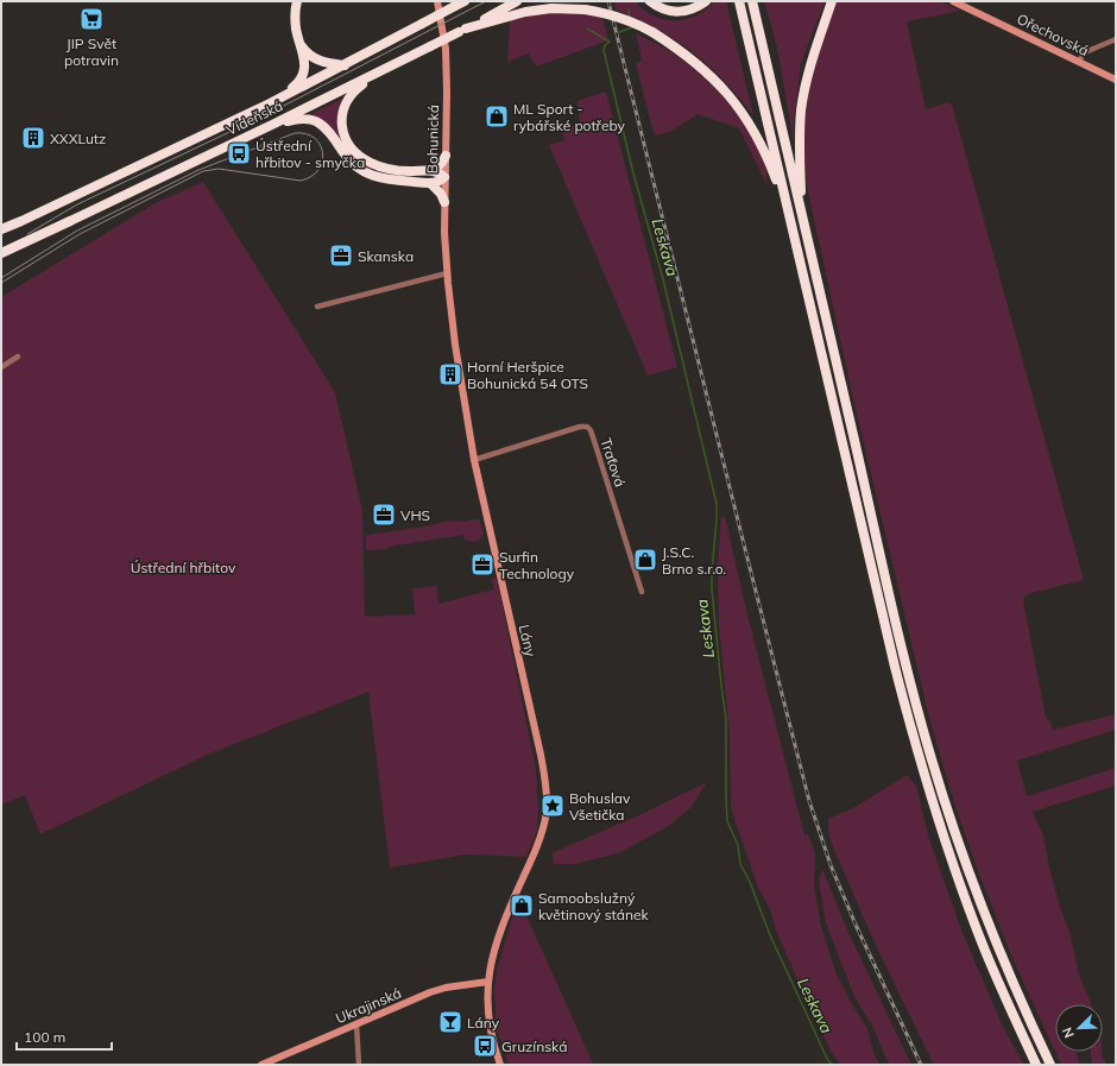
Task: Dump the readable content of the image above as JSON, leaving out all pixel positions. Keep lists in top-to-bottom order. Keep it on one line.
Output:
{"streets":{"highway":["Vídeňská"],"street":["Ořechovská","Bohunická","Traťová","Lány","Ukrajinská"]},"crossings":[["Bohunická","Lány"],["Traťová","Lány"],["Lány","Ukrajinská"]],"water":["Leskava"],"parks":["Ústřední hřbitov"],"places":{"supermarket":["JIP Svět potravin"],"shop":["ML Sport - rybářské potřeby","J.S.C. Brno s.r.o.","Samoobslužný květinový stánek"],"building":["XXXLutz","Horní Heršpice Bohunická 54 OTS"],"bus stop":["Ústřední hřbitov - smyčka","Gruzínská"],"office":["Skanska","VHS","Surfin Technology"],"place":["Bohuslav Všetička"],"bar":["Lány"]},"scale_bar":"100 m","north":"bottom left"}
